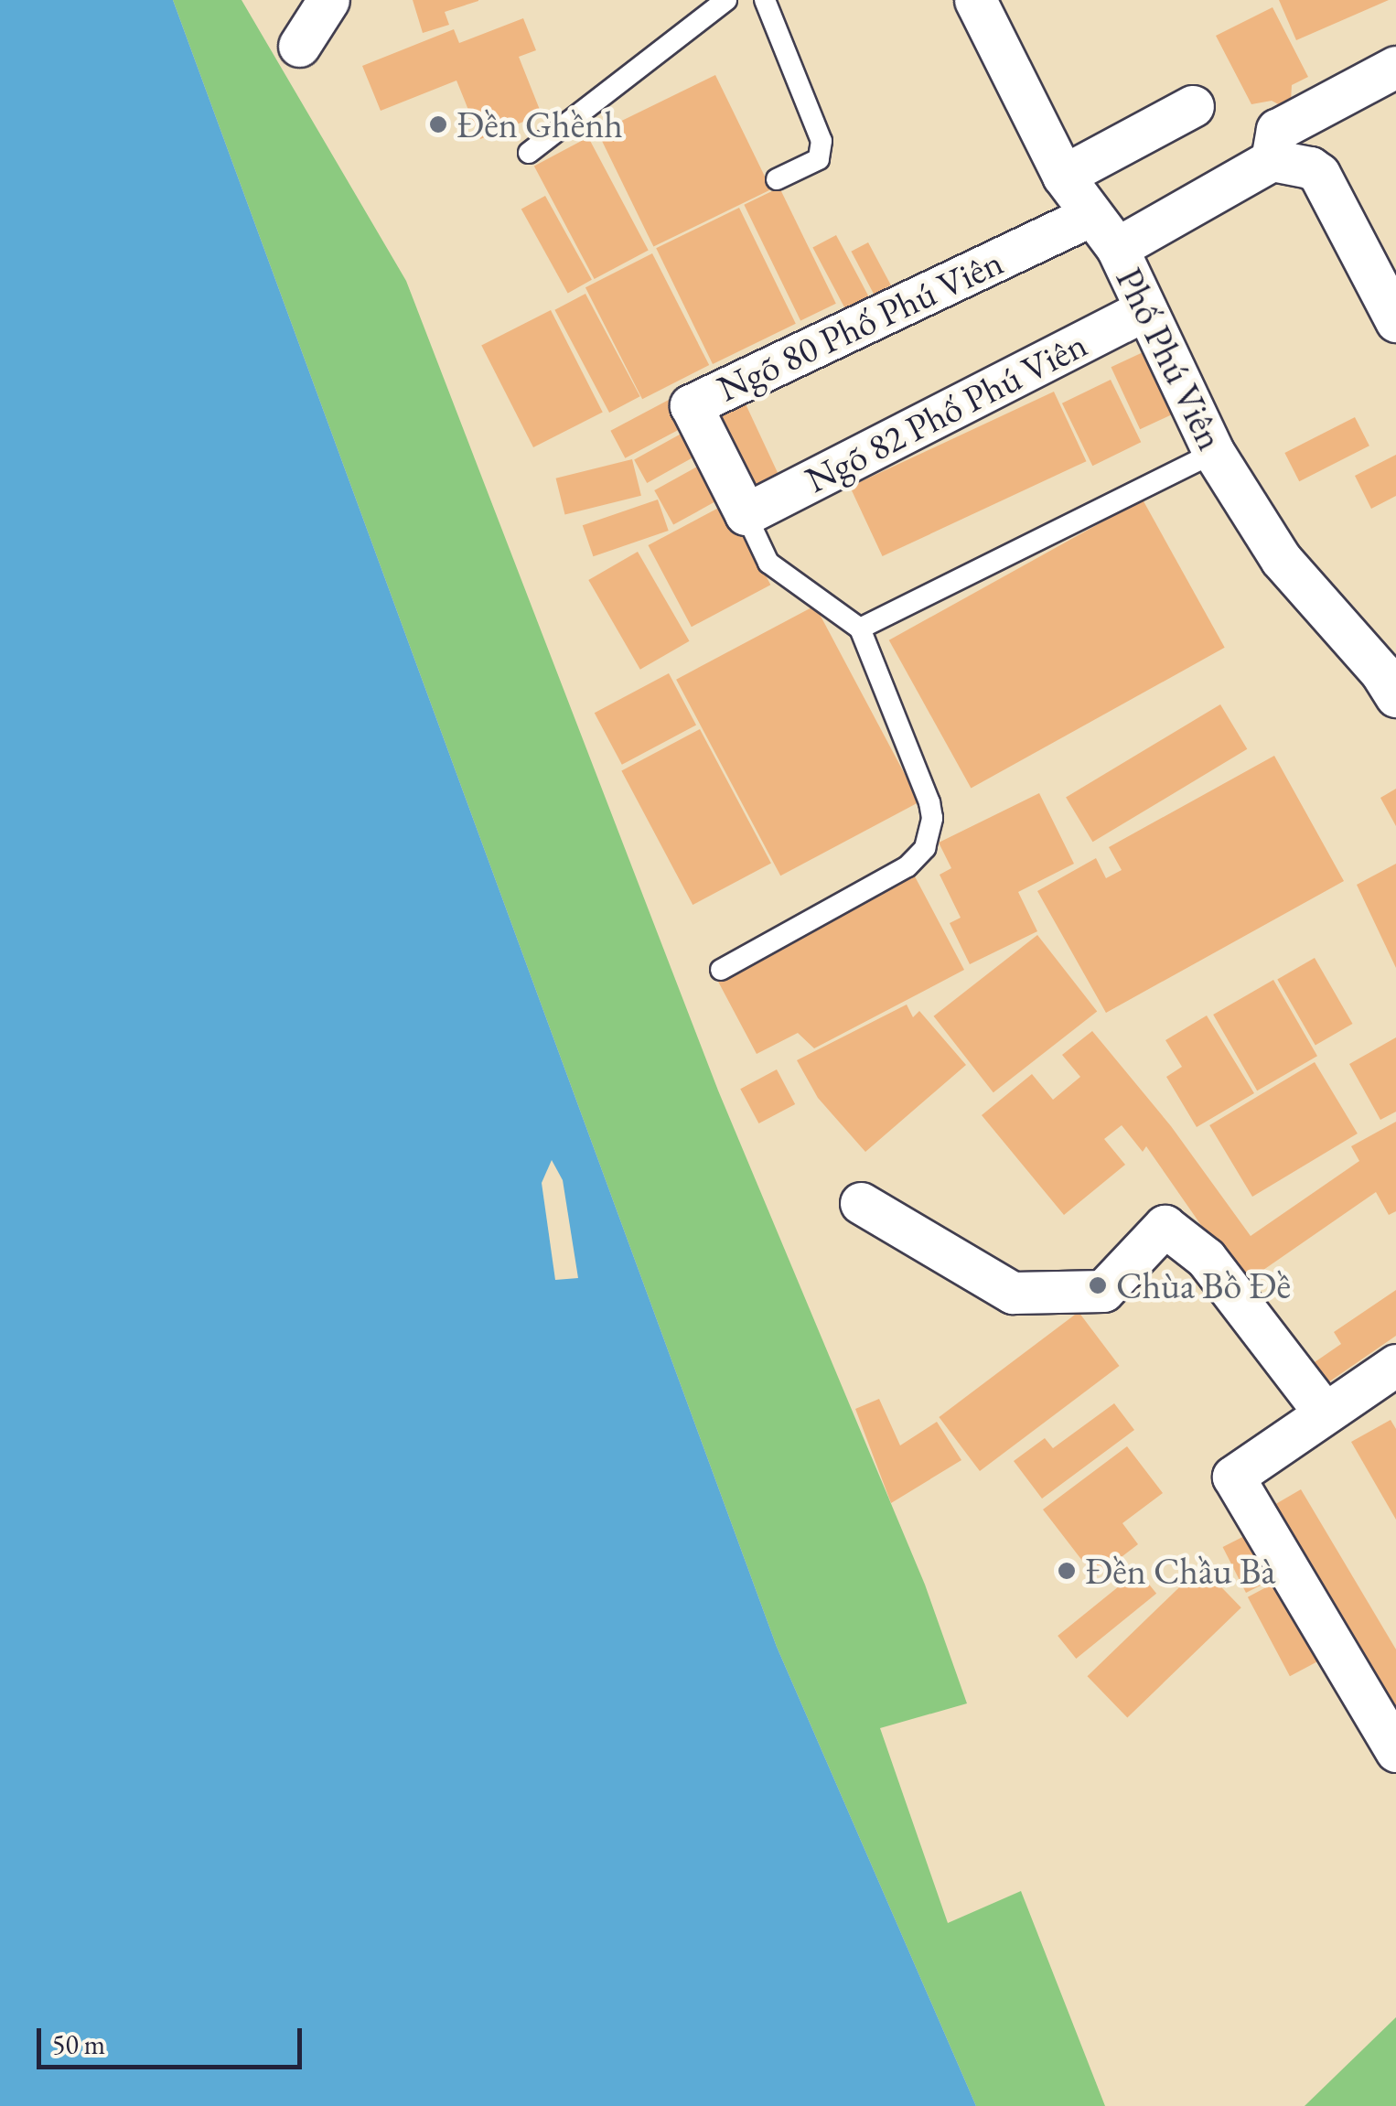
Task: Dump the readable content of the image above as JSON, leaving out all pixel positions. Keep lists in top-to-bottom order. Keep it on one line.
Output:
{"streets":{"street":["Ngõ 80 Phố Phú Viên","Phố Phú Viên","Ngõ 82 Phố Phú Viên"]},"crossings":[["Ngõ 80 Phố Phú Viên","Phố Phú Viên"],["Ngõ 80 Phố Phú Viên","Ngõ 82 Phố Phú Viên"],["Phố Phú Viên","Ngõ 82 Phố Phú Viên"]],"places":["Đền Ghềnh","Chùa Bồ Đề","Đền Chầu Bà"],"scale_bar":"50 m"}
